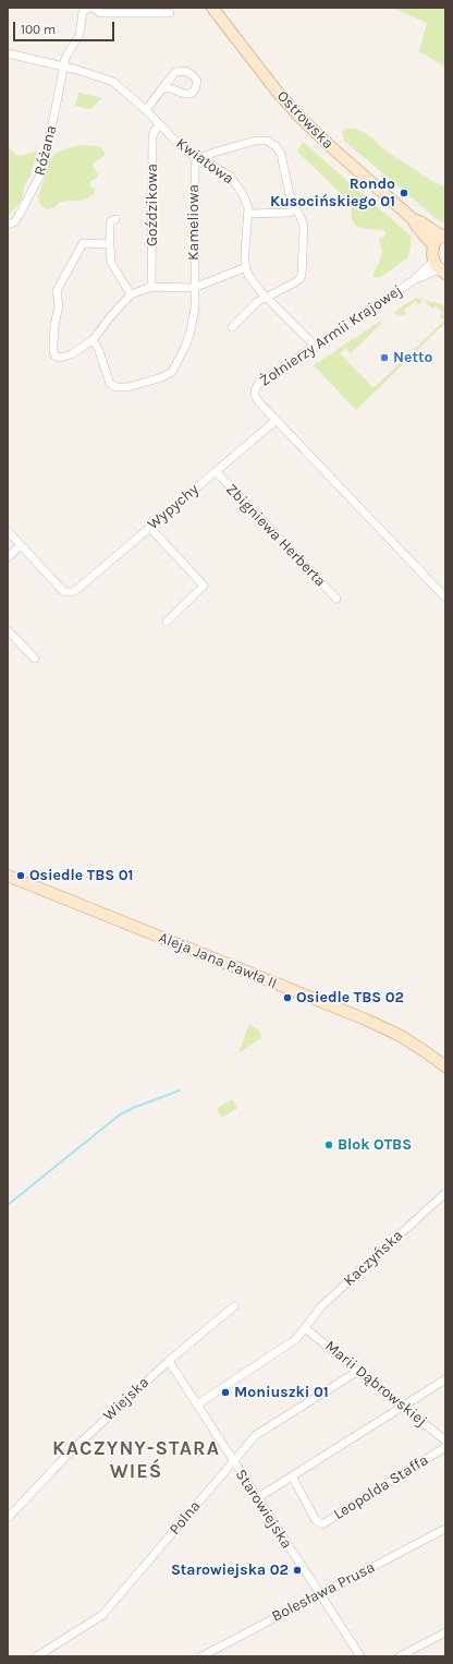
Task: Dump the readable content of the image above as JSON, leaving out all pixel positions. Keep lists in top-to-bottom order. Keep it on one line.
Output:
{"streets":{"street":["Ostrowska","Różana","Kwiatowa","Goździkowa","Kameliowa","Żołnierzy Armii Krajowej","Wypychy","Zbigniewa Herberta","Aleja Jana Pawła II","Kaczyńska","Marii Dąbrowskiej","Wiejska","Leopolda Staffa","Starowiejska","Polna","Bolesława Prusa"]},"crossings":[["Różana","Kwiatowa"],["Kwiatowa","Goździkowa"],["Kwiatowa","Kameliowa"],["Kwiatowa","Żołnierzy Armii Krajowej"],["Goździkowa","Kameliowa"],["Żołnierzy Armii Krajowej","Wypychy"],["Wypychy","Zbigniewa Herberta"],["Kaczyńska","Marii Dąbrowskiej"],["Kaczyńska","Starowiejska"],["Marii Dąbrowskiej","Polna"],["Wiejska","Starowiejska"],["Starowiejska","Polna"],["Starowiejska","Bolesława Prusa"]],"districts":["KACZYNY-STARA WIEŚ"],"places":["Rondo Kusocińskiego 01","Netto","Osiedle TBS 01","Osiedle TBS 02","Blok OTBS","Moniuszki 01","Starowiejska 02"],"scale_bar":"100 m"}
